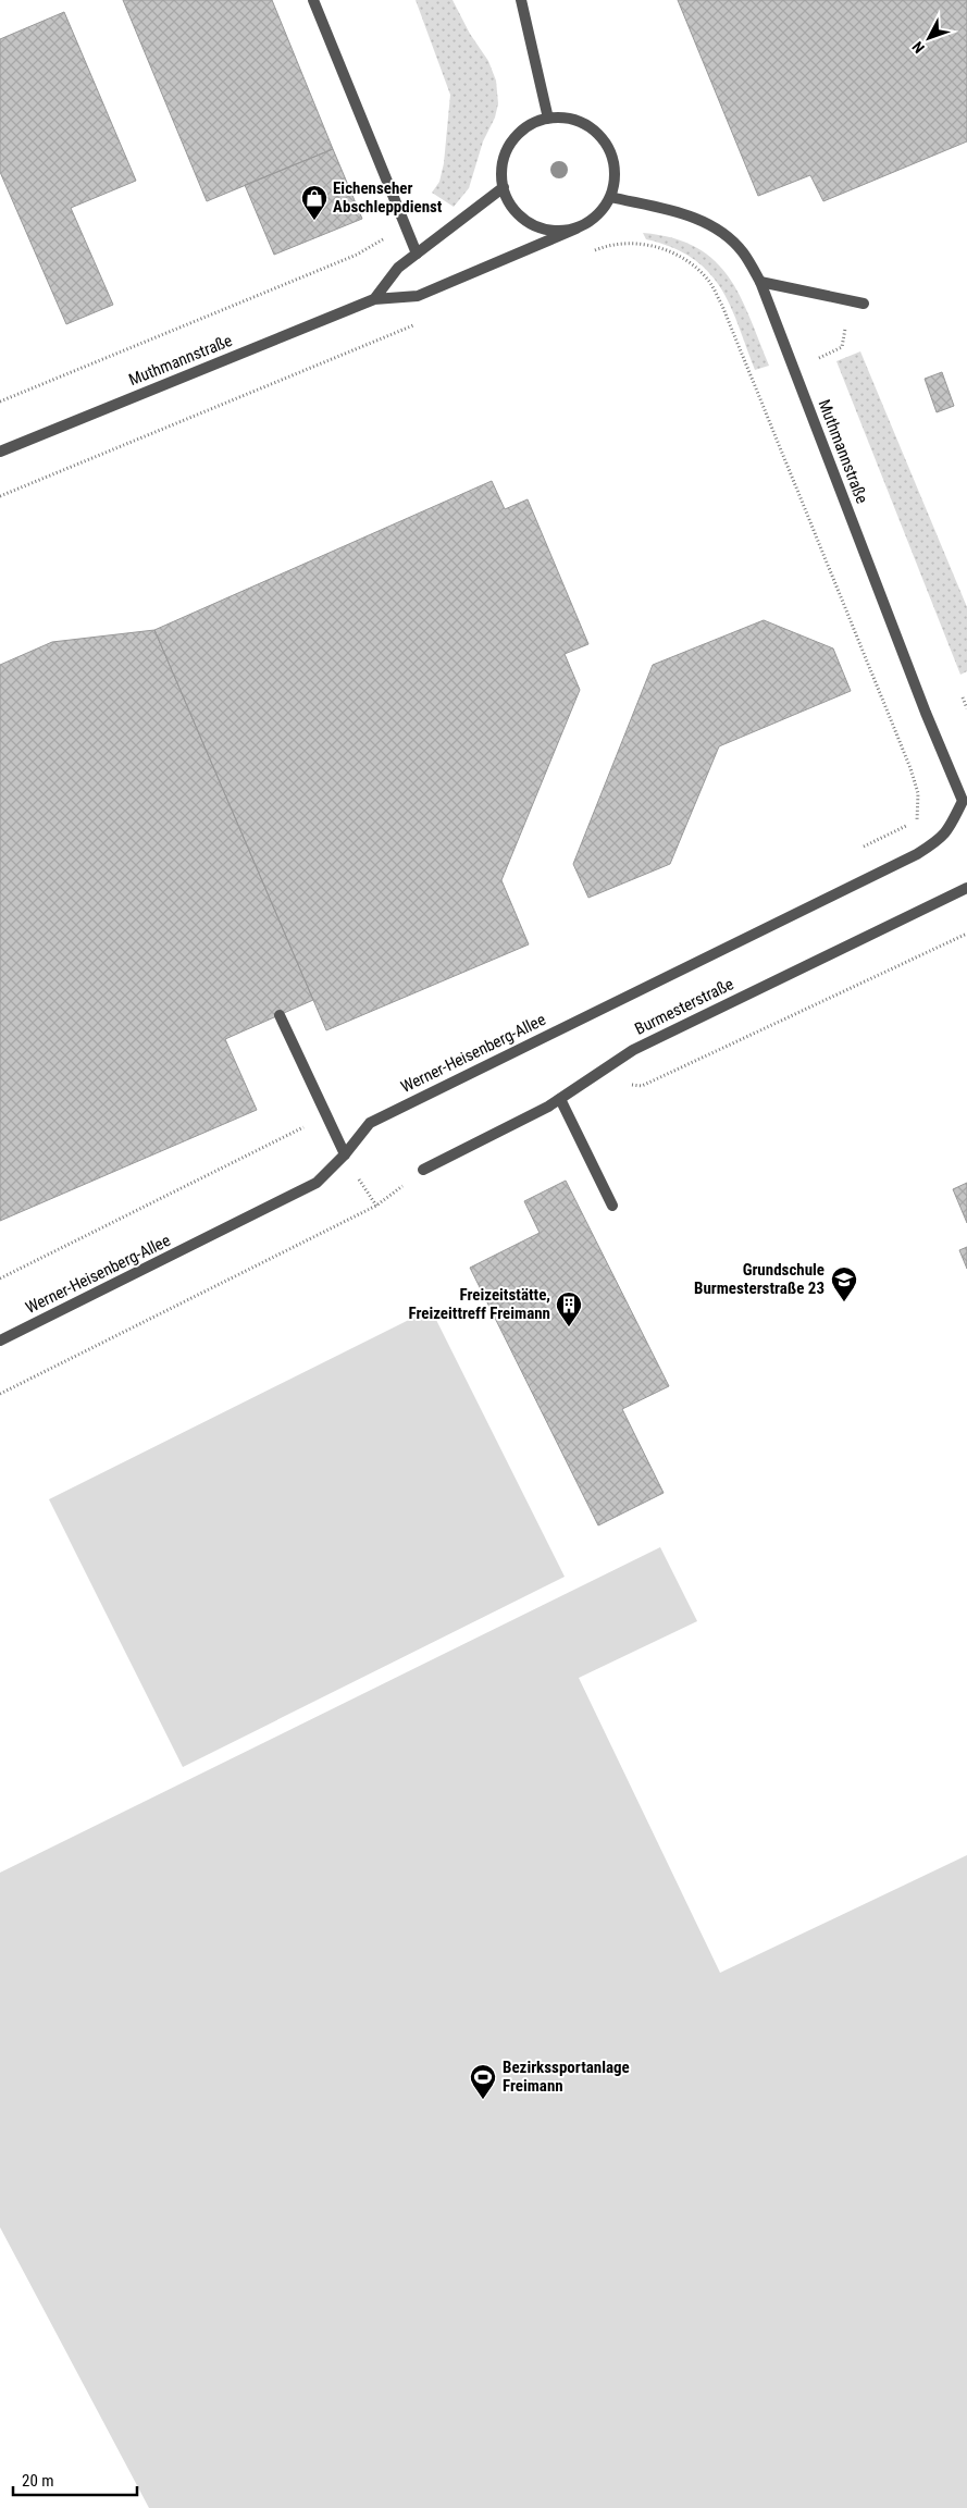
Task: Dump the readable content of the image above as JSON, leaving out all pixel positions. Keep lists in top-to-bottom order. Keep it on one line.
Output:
{"streets":{"street":["Muthmannstraße","Burmesterstraße","Werner-Heisenberg-Allee"]},"crossings":[["Muthmannstraße","Werner-Heisenberg-Allee"]],"places":{"shop":["Eichenseher Abschleppdienst"],"school or university":["Grundschule Burmesterstraße 23"],"building":["Freizeitstätte, Freizeittreff Freimann"],"sports":["Bezirkssportanlage Freimann"]},"scale_bar":"20 m","north":"bottom left"}
